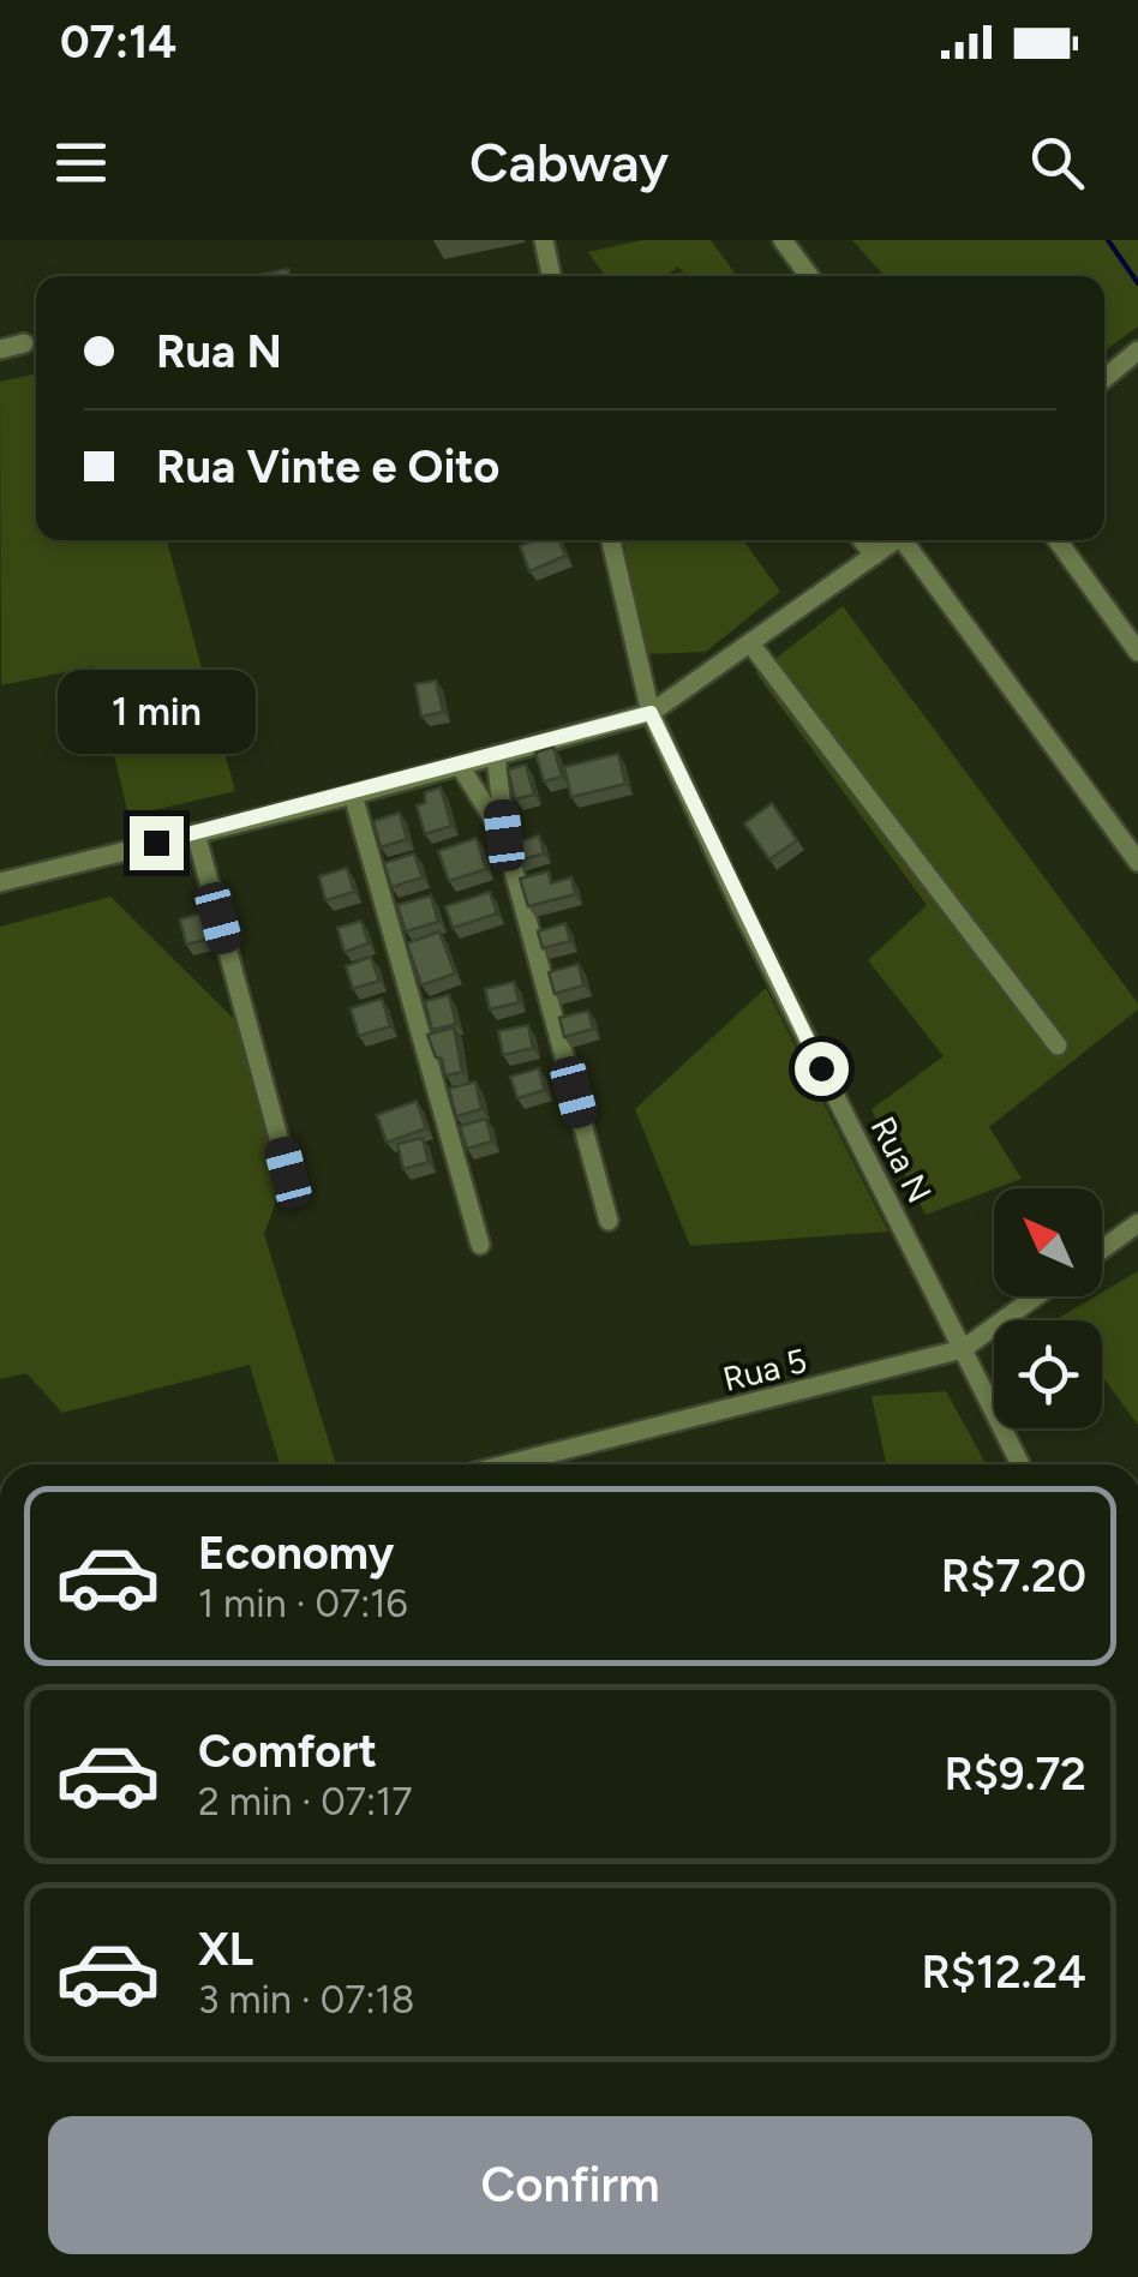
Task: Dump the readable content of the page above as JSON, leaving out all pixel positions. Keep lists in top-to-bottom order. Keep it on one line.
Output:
{"streets":{"street":["Rua N","Rua 5"]},"crossings":[["Rua N","Rua 5"]],"north":"top left","page":{"status":"07:14","header":"Cabway","banner":["Rua N","Rua Vinte e Oito"],"bubble":"1 min","list":[{"name":"Economy","note":"1 min · 07:16","value":"R$7.20"},{"name":"Comfort","note":"2 min · 07:17","value":"R$9.72"},{"name":"XL","note":"3 min · 07:18","value":"R$12.24"}],"buttons":"Confirm"}}
